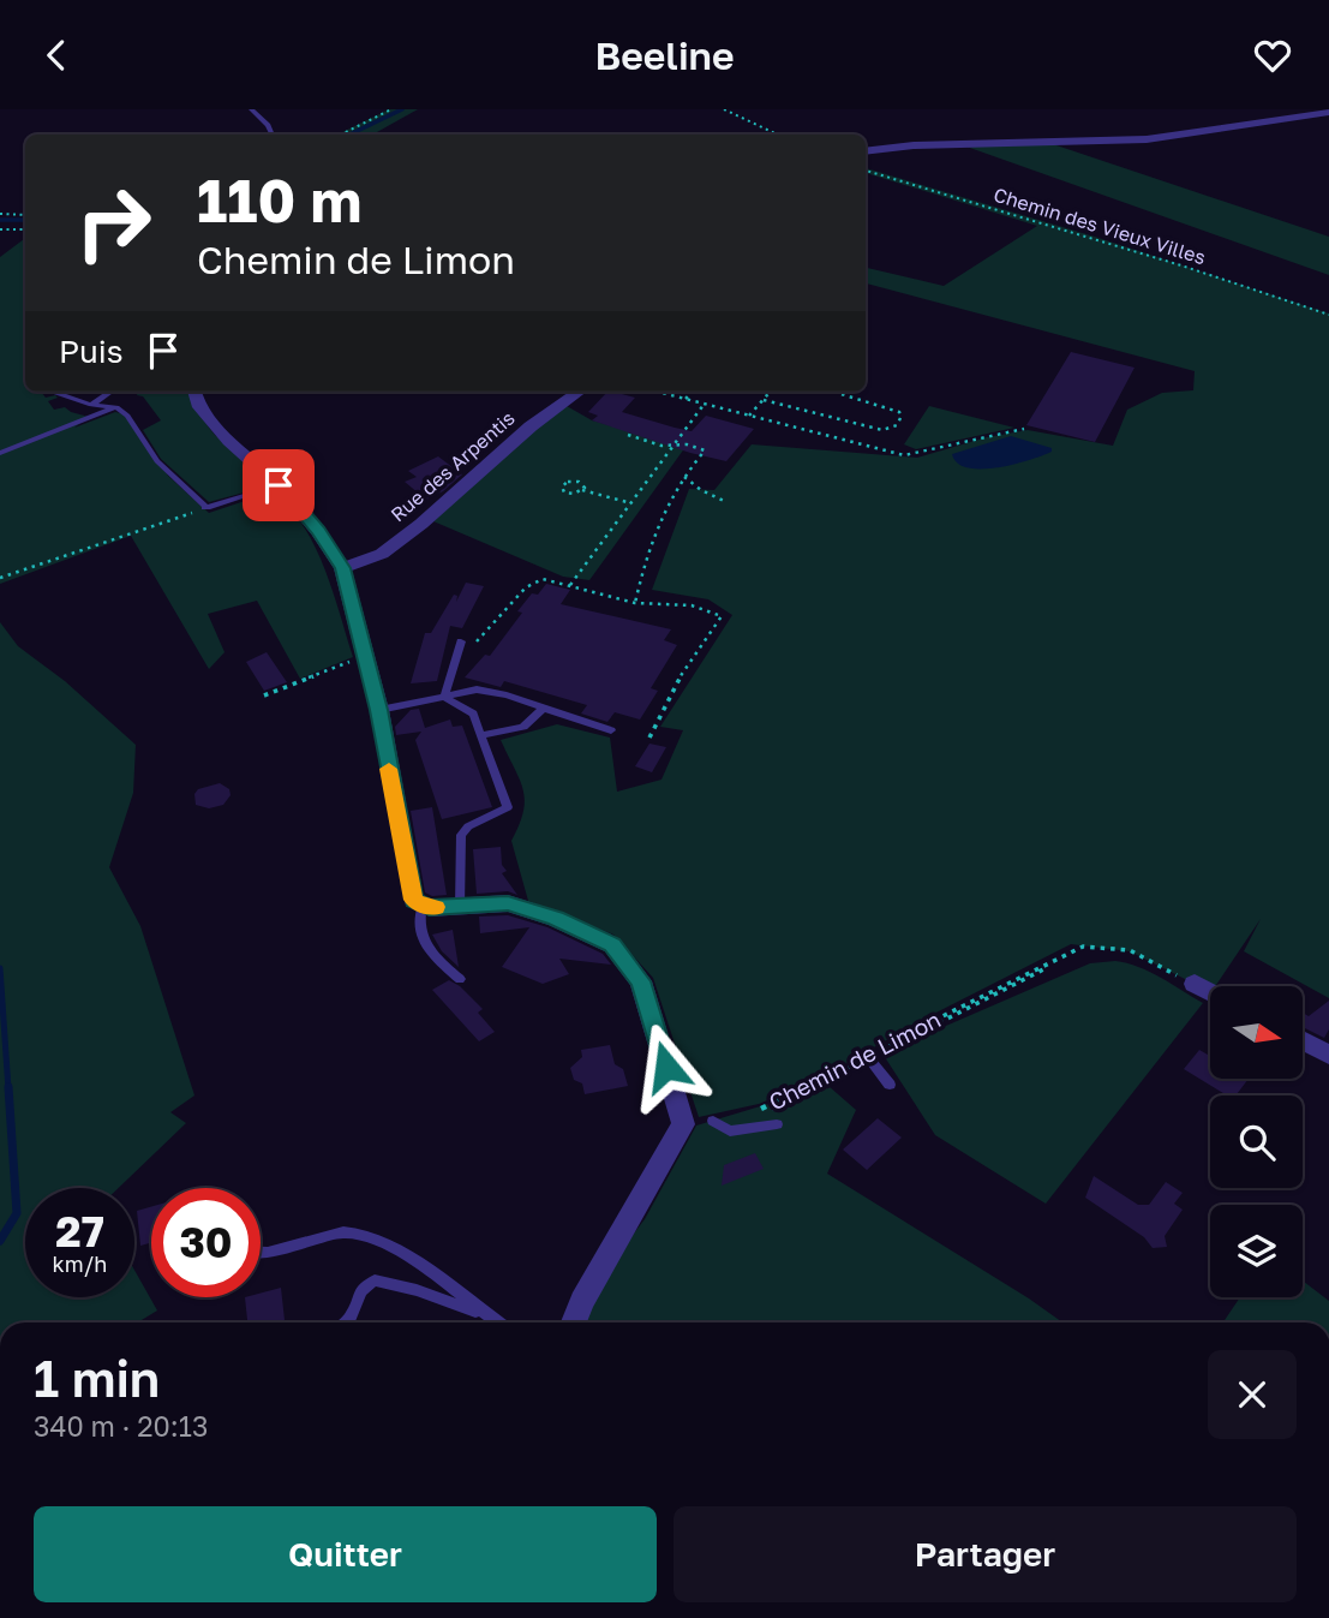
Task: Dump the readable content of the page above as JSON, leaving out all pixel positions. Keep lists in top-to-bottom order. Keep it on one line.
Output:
{"streets":{"street":["Rue des Arpentis"],"path":["Chemin des Vieux Villes","Chemin de Limon"]},"north":"right","page":{"header":"Beeline","turn":["110 m","Chemin de Limon"],"then":"Puis","speed":"27 km/h","limit":"30","heading":["1 min","340 m · 20:13"],"buttons":["Quitter","Partager"]}}
